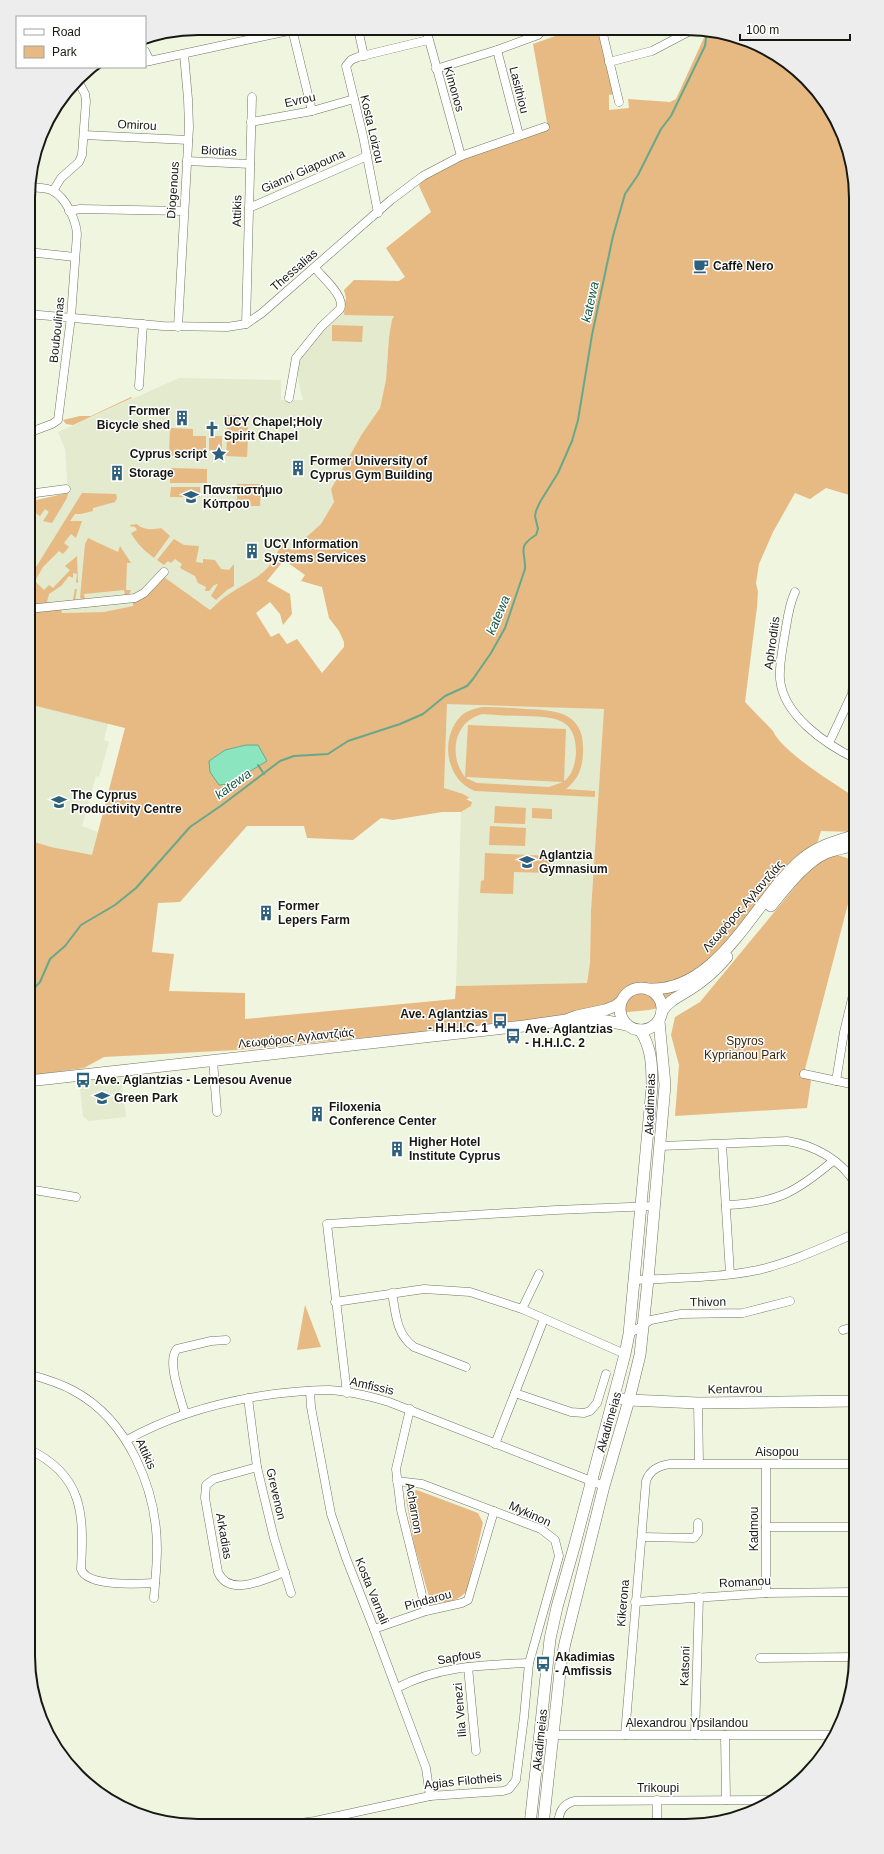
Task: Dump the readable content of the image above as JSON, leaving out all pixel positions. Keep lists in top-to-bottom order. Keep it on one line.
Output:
{"streets":{"main road":["Λεωφόρος Αγλαντζιάς","Akadimeias","Kentavrou"],"street":["Kimonos","Lasithiou","Evrou","Omirou","Kosta Loizou","Biotias","Gianni Giapouna","Diogenous","Attikis","Thessalias","Bouboulinas","Aphroditis","Thivon","Amfissis","Aisopou","Grevenon","Acharnon","Mykinon","Kadmou","Arkadias","Romanou","Kosta Varnali","Pindarou","Kikerona","Sapfous","Katsoni","Ilia Venezi","Alexandrou Ypsilandou","Agias Filotheis","Trikoupi"]},"crossings":[["Kimonos","Thessalias"],["Lasithiou","Thessalias"],["Evrou","Kosta Loizou"],["Evrou","Attikis"],["Omirou","Diogenous"],["Kosta Loizou","Gianni Giapouna"],["Kosta Loizou","Thessalias"],["Biotias","Diogenous"],["Biotias","Attikis"],["Gianni Giapouna","Attikis"],["Diogenous","Thessalias"],["Attikis","Thessalias"],["Attikis","Amfissis"],["Thessalias","Bouboulinas"],["Λεωφόρος Αγλαντζιάς","Akadimeias"],["Akadimeias","Thivon"],["Akadimeias","Amfissis"],["Akadimeias","Kentavrou"],["Akadimeias","Alexandrou Ypsilandou"],["Amfissis","Grevenon"],["Amfissis","Acharnon"],["Amfissis","Kosta Varnali"],["Aisopou","Kadmou"],["Aisopou","Kikerona"],["Grevenon","Arkadias"],["Acharnon","Mykinon"],["Acharnon","Pindarou"],["Mykinon","Pindarou"],["Mykinon","Sapfous"],["Mykinon","Agias Filotheis"],["Kadmou","Romanou"],["Romanou","Kikerona"],["Romanou","Katsoni"],["Kosta Varnali","Pindarou"],["Kosta Varnali","Sapfous"],["Kosta Varnali","Agias Filotheis"],["Kikerona","Alexandrou Ypsilandou"],["Sapfous","Ilia Venezi"],["Sapfous","Agias Filotheis"],["Katsoni","Alexandrou Ypsilandou"]],"water":["katewa"],"parks":["Spyros Kyprianou Park"],"places":{"cafe":["Caffè Nero"],"building":["Former Bicycle shed","Former University of Cyprus Gym Building","Storage","UCY Information Systems Services","Former Lepers Farm","Filoxenia Conference Center","Higher Hotel Institute Cyprus"],"church":["UCY Chapel;Holy Spirit Chapel"],"place":["Cyprus script"],"school or university":["Πανεπιστήμιο Κύπρου","The Cyprus Productivity Centre","Aglantzia Gymnasium","Green Park"],"bus stop":["Ave. Aglantzias - H.H.I.C. 1","Ave. Aglantzias - H.H.I.C. 2","Ave. Aglantzias - Lemesou Avenue","Akadimias - Amfissis"]},"legend":["Road","Park"],"scale_bar":"100 m"}
